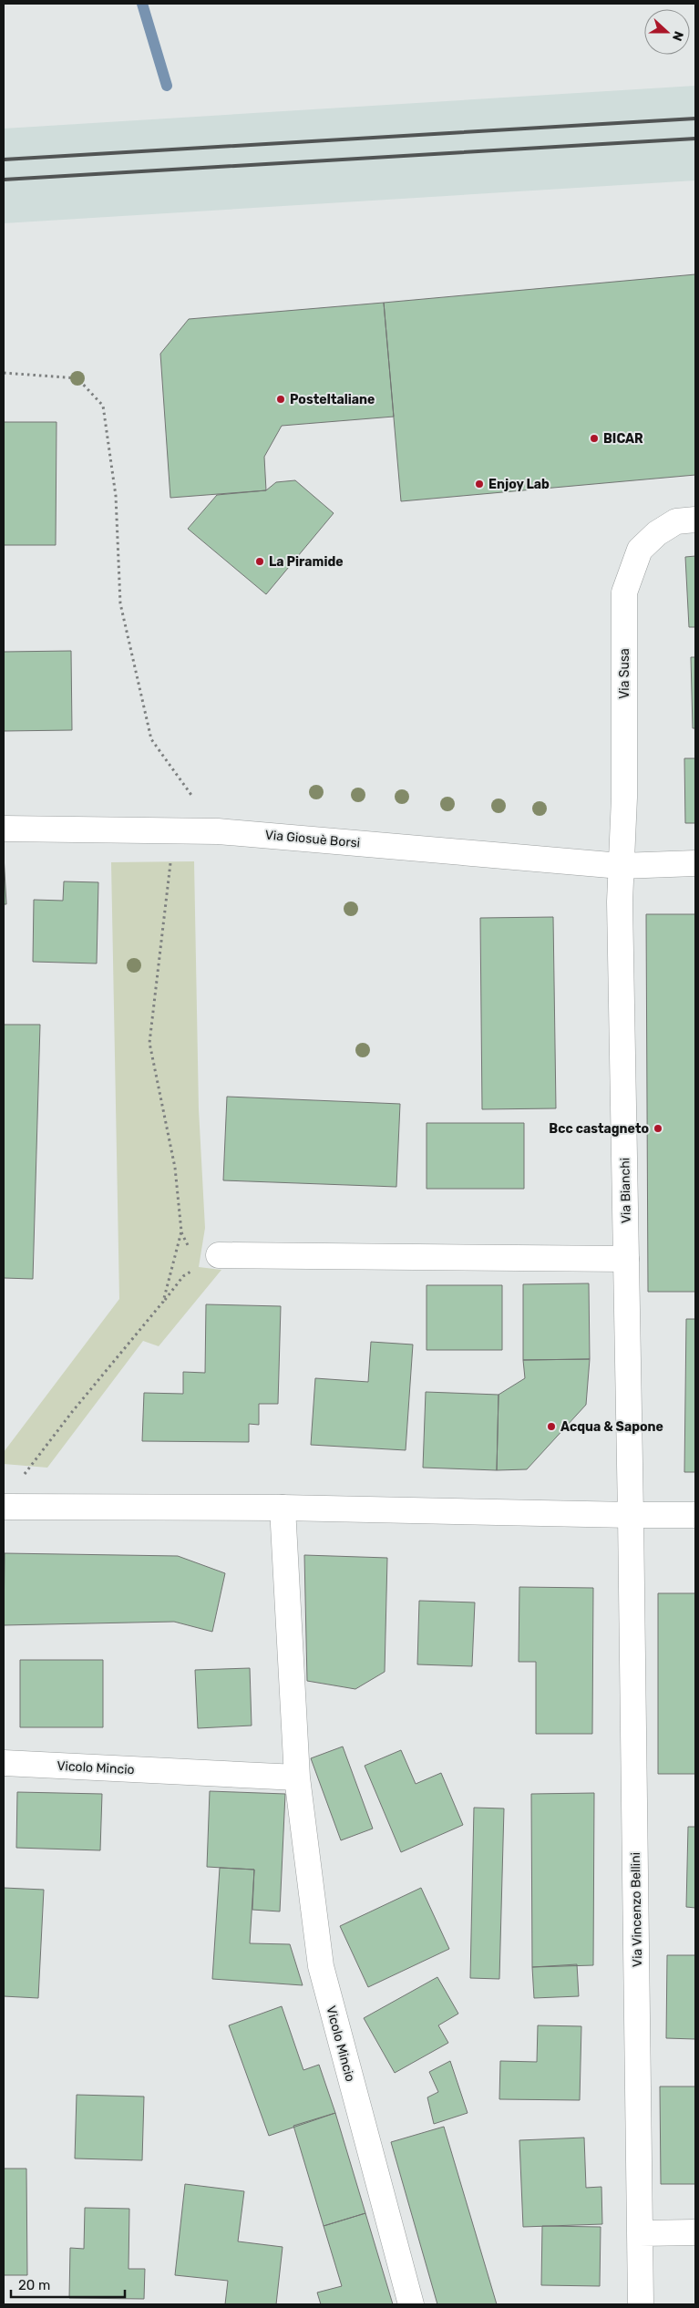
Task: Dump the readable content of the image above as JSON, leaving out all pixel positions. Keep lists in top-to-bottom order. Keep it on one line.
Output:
{"streets":{"street":["Via Susa","Via Giosuè Borsi","Via Bianchi","Vicolo Mincio","Via Vincenzo Bellini"]},"crossings":[["Via Susa","Via Giosuè Borsi"],["Via Susa","Via Bianchi"],["Via Giosuè Borsi","Via Bianchi"],["Via Bianchi","Via Vincenzo Bellini"]],"places":["PosteItaliane","BICAR","Enjoy Lab","La Piramide","Bcc castagneto","Acqua & Sapone"],"scale_bar":"20 m","north":"right"}
